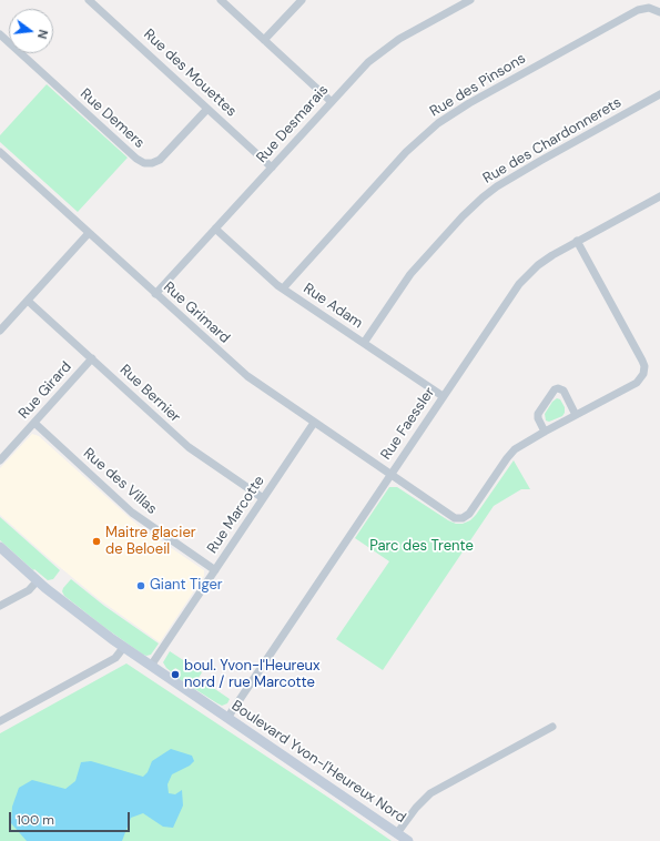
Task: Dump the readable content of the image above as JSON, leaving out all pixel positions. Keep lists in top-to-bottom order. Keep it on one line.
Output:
{"streets":{"street":["Rue des Mouettes","Rue des Pinsons","Rue Demers","Rue Desmarais","Rue des Chardonnerets","Rue Adam","Rue Grimard","Rue Girard","Rue Bernier","Rue Faessler","Rue des Villas","Rue Marcotte","Boulevard Yvon-l'Heureux Nord"]},"crossings":[["Rue des Mouettes","Rue Demers"],["Rue des Mouettes","Rue Desmarais"],["Rue des Pinsons","Rue Adam"],["Rue Desmarais","Rue Adam"],["Rue Desmarais","Rue Grimard"],["Rue des Chardonnerets","Rue Adam"],["Rue Adam","Rue Faessler"],["Rue Grimard","Rue Faessler"],["Rue Grimard","Rue Marcotte"],["Rue Girard","Rue Bernier"],["Rue Girard","Rue des Villas"],["Rue Bernier","Rue Marcotte"],["Rue Faessler","Boulevard Yvon-l'Heureux Nord"],["Rue des Villas","Rue Marcotte"],["Rue Marcotte","Boulevard Yvon-l'Heureux Nord"]],"parks":["Parc des Trente"],"places":["Maitre glacier de Beloeil","Giant Tiger","boul. Yvon-l'Heureux nord / rue Marcotte"],"scale_bar":"100 m","north":"right"}
